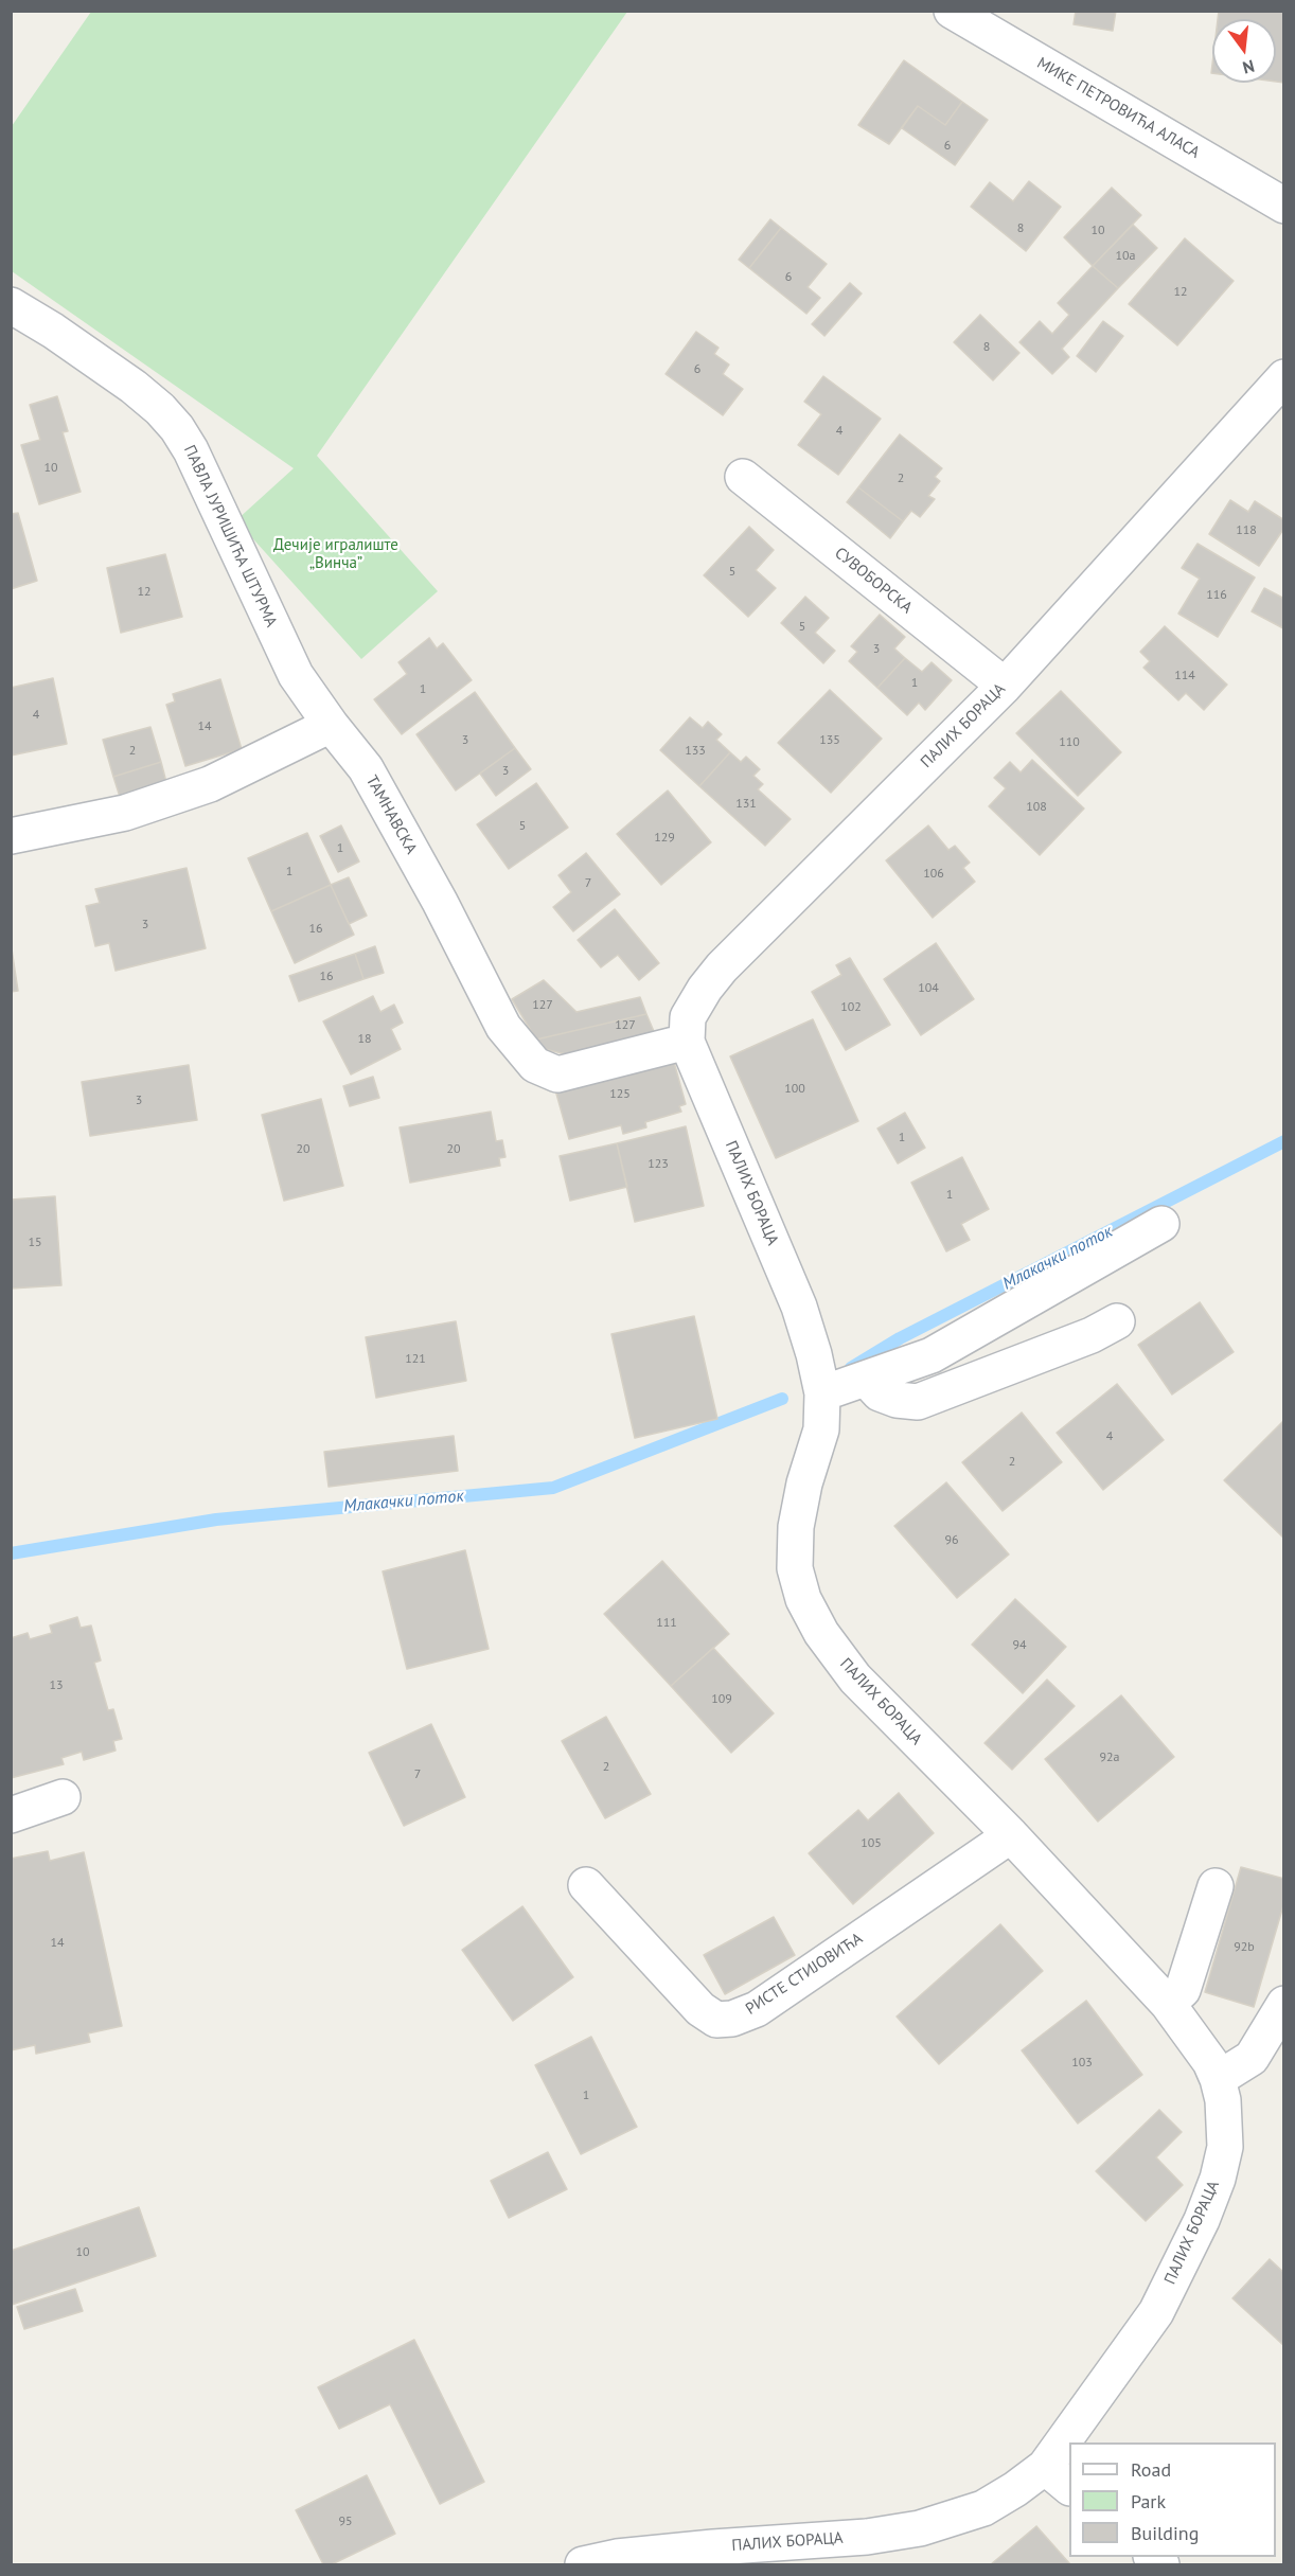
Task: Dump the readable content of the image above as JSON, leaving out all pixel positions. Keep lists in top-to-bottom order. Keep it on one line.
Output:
{"streets":{"street":["МИКЕ ПЕТРОВИЋА АЛАСА","ПАВЛА ЈУРИШИЋА ШТУРМА","СУВОБОРСКА","ПАЛИХ БОРАЦА","ТАМНАВСКА","РИСТЕ СТИЈОВИЋА"]},"crossings":[["ПАВЛА ЈУРИШИЋА ШТУРМА","ТАМНАВСКА"],["СУВОБОРСКА","ПАЛИХ БОРАЦА"],["ПАЛИХ БОРАЦА","ТАМНАВСКА"],["ПАЛИХ БОРАЦА","РИСТЕ СТИЈОВИЋА"]],"water":["Млакачки поток"],"parks":["Дечије игралиште „Винча”"],"house_numbers":["6","8","10","10a","6","12","8","6","4","10","2","118","5","12","116","5","3","114","1","1","4","14","3","135","110","2","133","3","131","108","5","129","1","1","106","7","3","16","16","104","127","102","127","18","100","125","3","1","20","20","123","1","15","121","4","2","96","111","94","13","109","92a","2","7","105","14","92b","103","1","10","95"],"legend":["Road","Park","Building"],"north":"bottom"}
